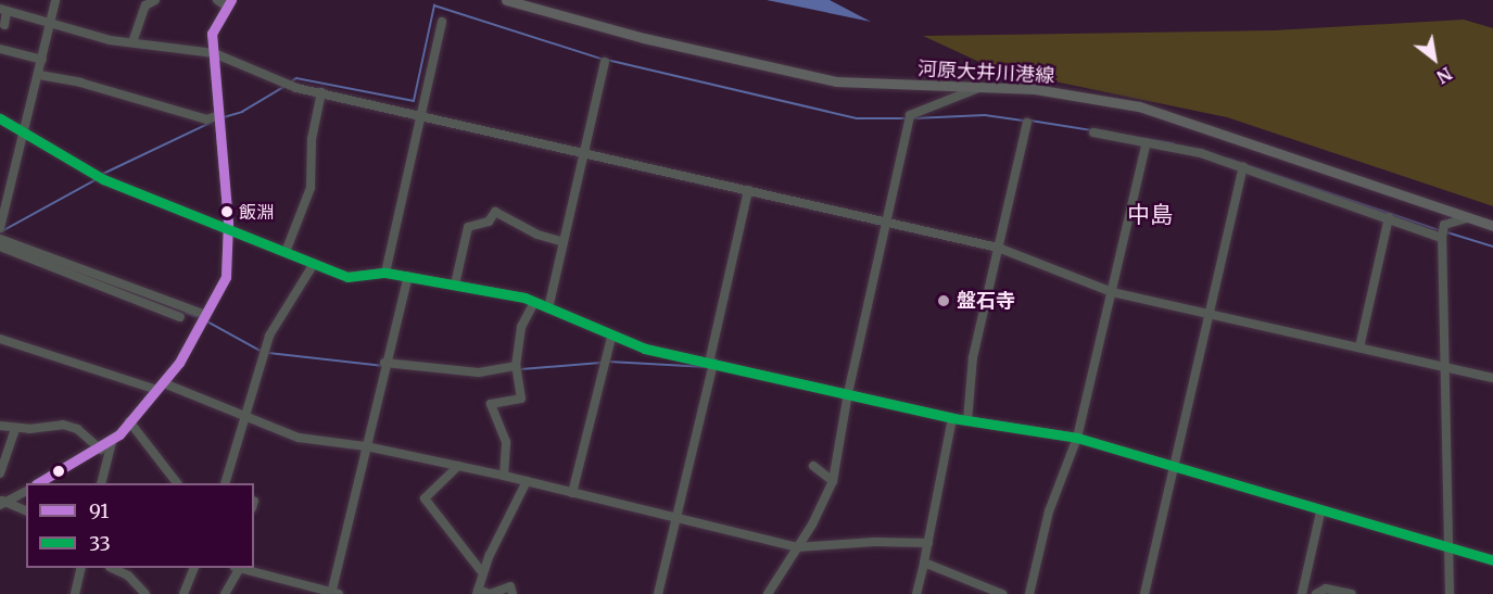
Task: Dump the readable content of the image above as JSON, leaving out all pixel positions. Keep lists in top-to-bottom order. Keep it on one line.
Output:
{"streets":{"main road":["河原大井川港線"]},"districts":["中島"],"places":["飯淵","盤石寺"],"lines":["transit line 91","transit line 33"],"legend":["91","33"],"north":"bottom right"}
